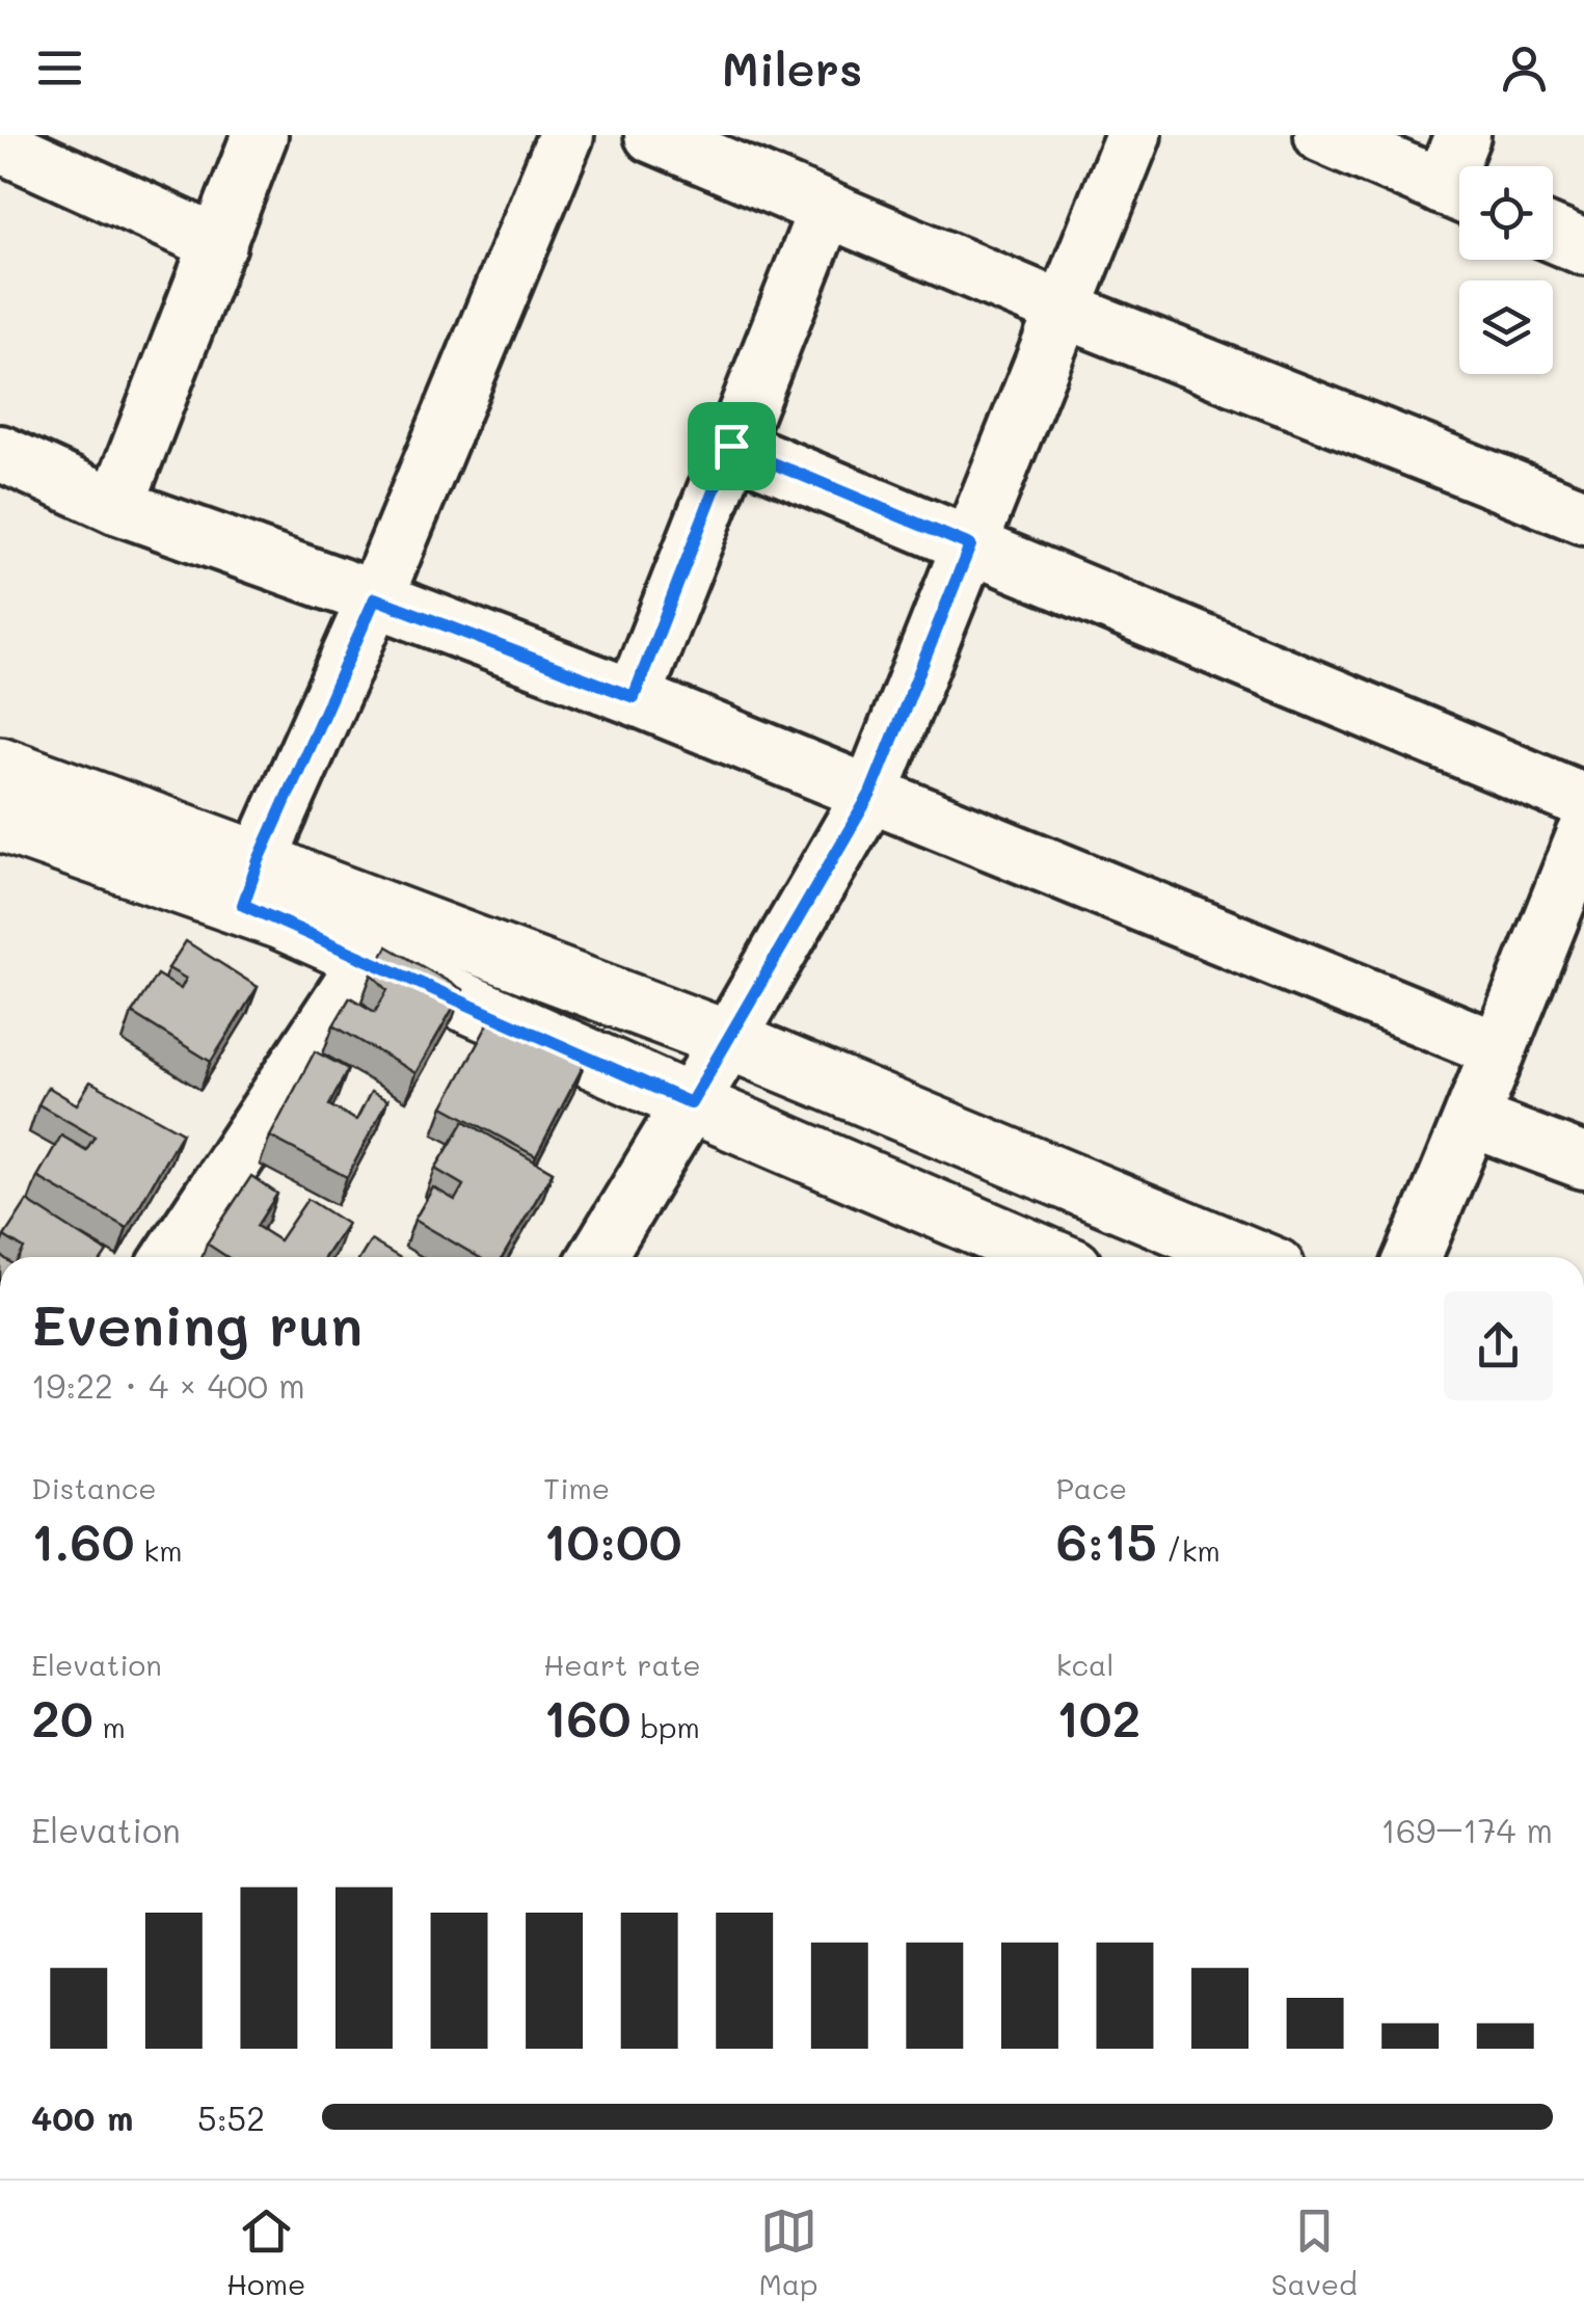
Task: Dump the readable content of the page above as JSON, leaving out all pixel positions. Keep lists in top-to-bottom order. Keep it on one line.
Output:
{"page":{"header":"Milers","heading":["Evening run","19:22 · 4 × 400 m"],"stats":[["Distance","1.60 km"],["Time","10:00"],["Pace","6:15 /km"],["Elevation","20 m"],["Heart rate","160 bpm"],["kcal","102"]],"chart":["Elevation","169–174 m"],"list":[{"name":"400 m","note":"5:52"}],"tabs":["Home","Map","Saved"]}}
